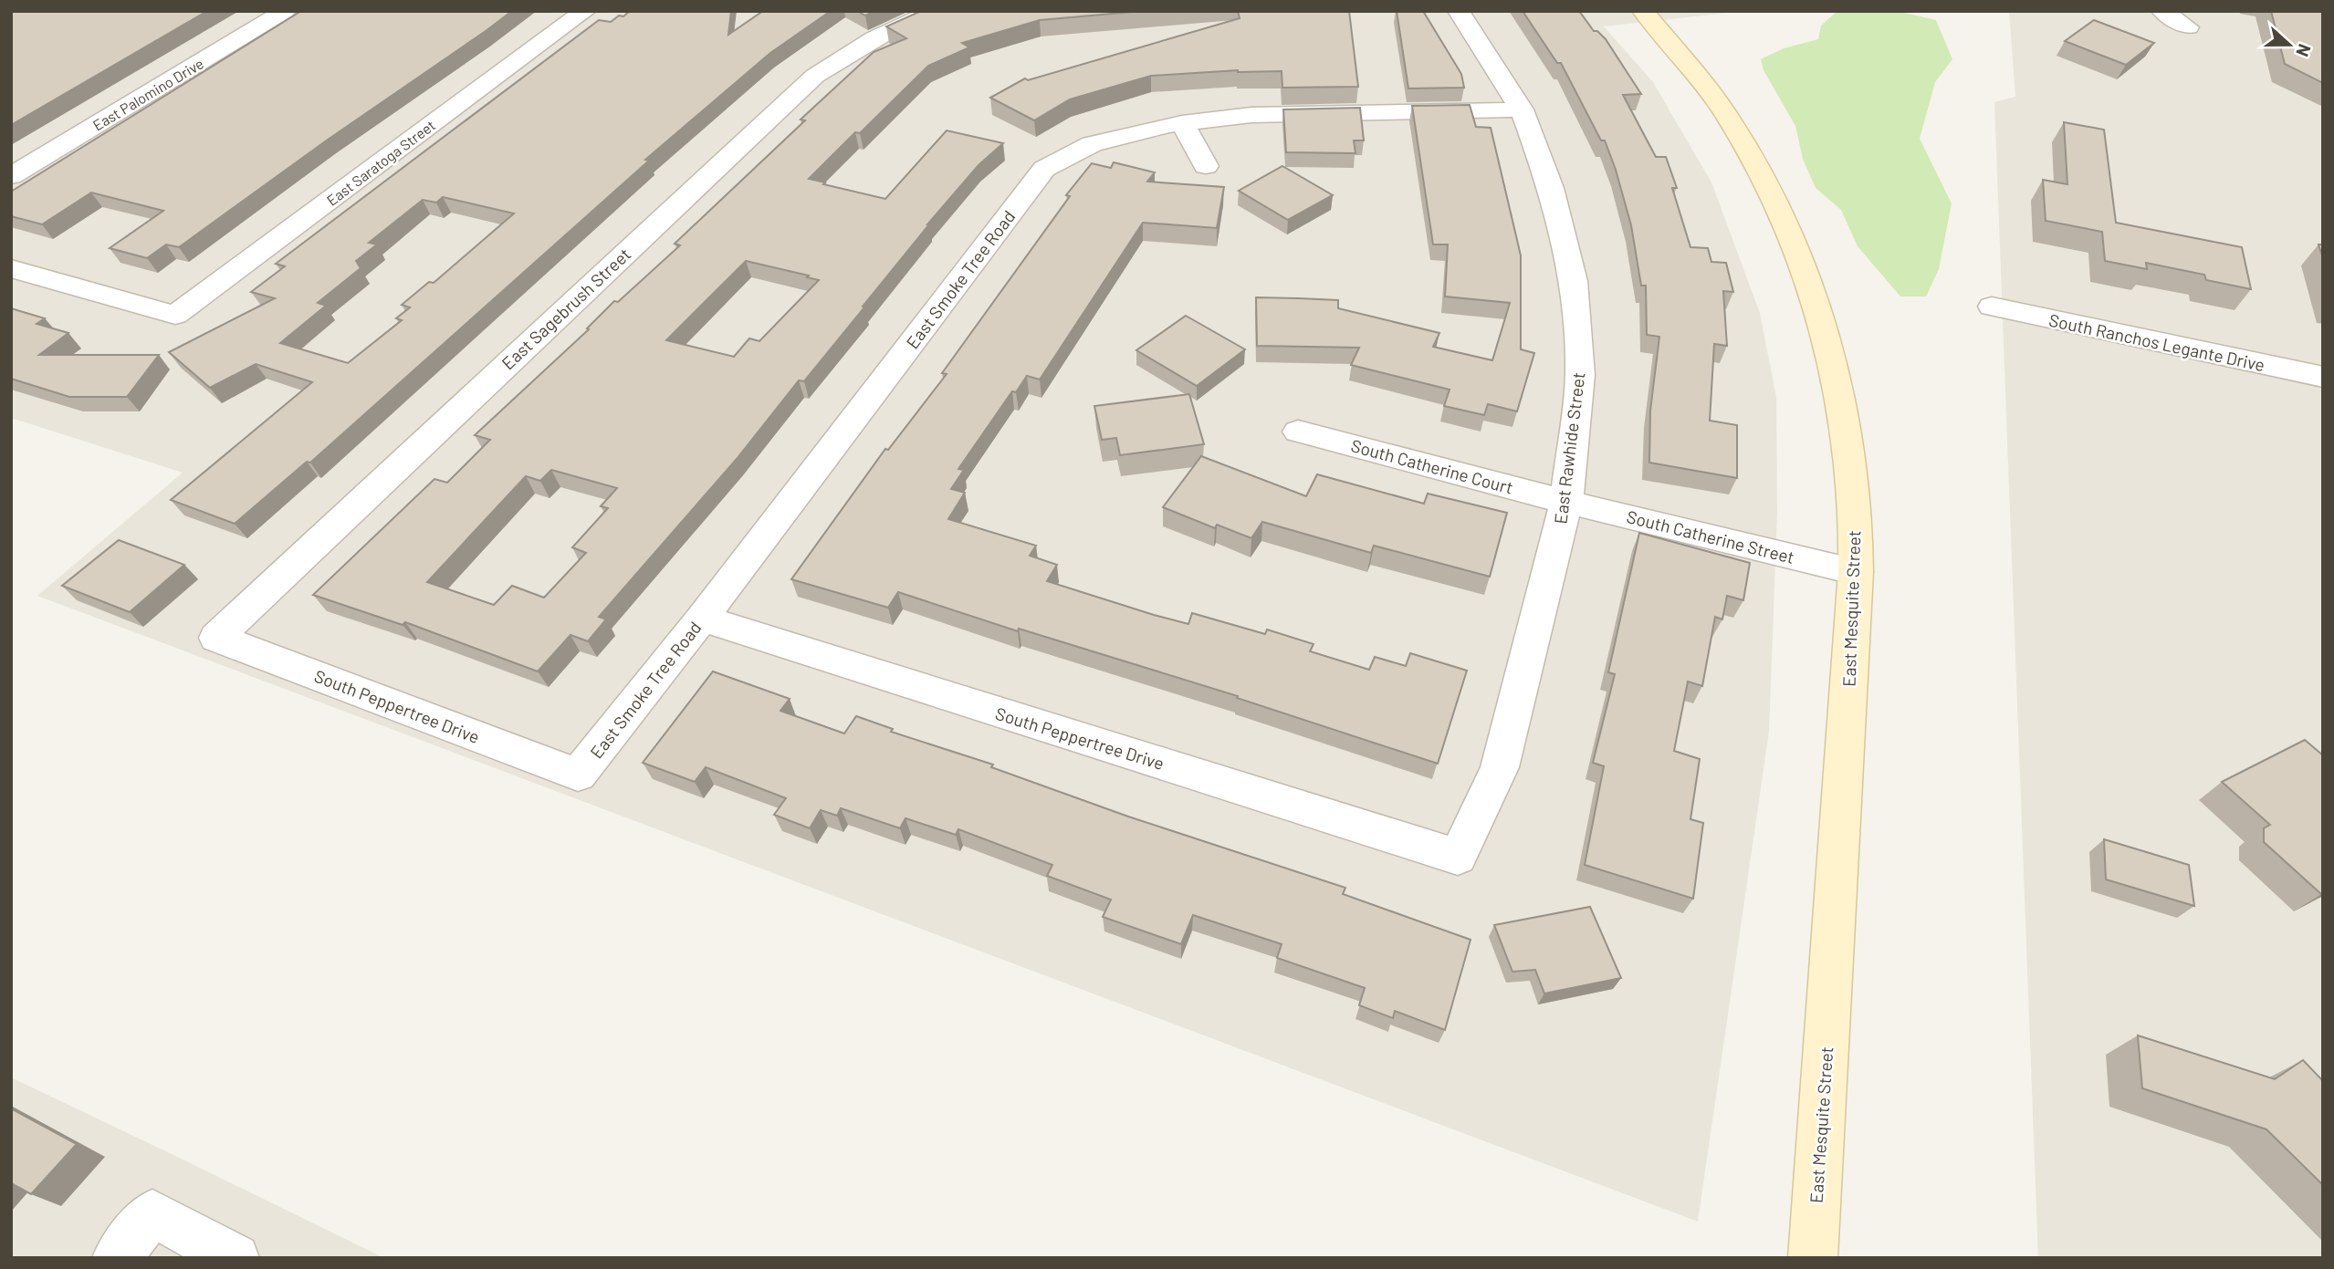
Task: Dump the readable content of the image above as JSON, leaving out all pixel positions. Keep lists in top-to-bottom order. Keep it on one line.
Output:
{"streets":{"street":["East Palomino Drive","East Saratoga Street","East Smoke Tree Road","East Sagebrush Street","South Ranchos Legante Drive","East Rawhide Street","South Catherine Court","South Catherine Street","East Mesquite Street","South Peppertree Drive"]},"crossings":[["East Smoke Tree Road","East Rawhide Street"],["East Smoke Tree Road","South Peppertree Drive"],["East Sagebrush Street","South Peppertree Drive"],["East Rawhide Street","South Catherine Court"],["East Rawhide Street","South Catherine Street"],["East Rawhide Street","South Peppertree Drive"],["South Catherine Court","South Catherine Street"],["South Catherine Street","East Mesquite Street"]],"north":"right"}
